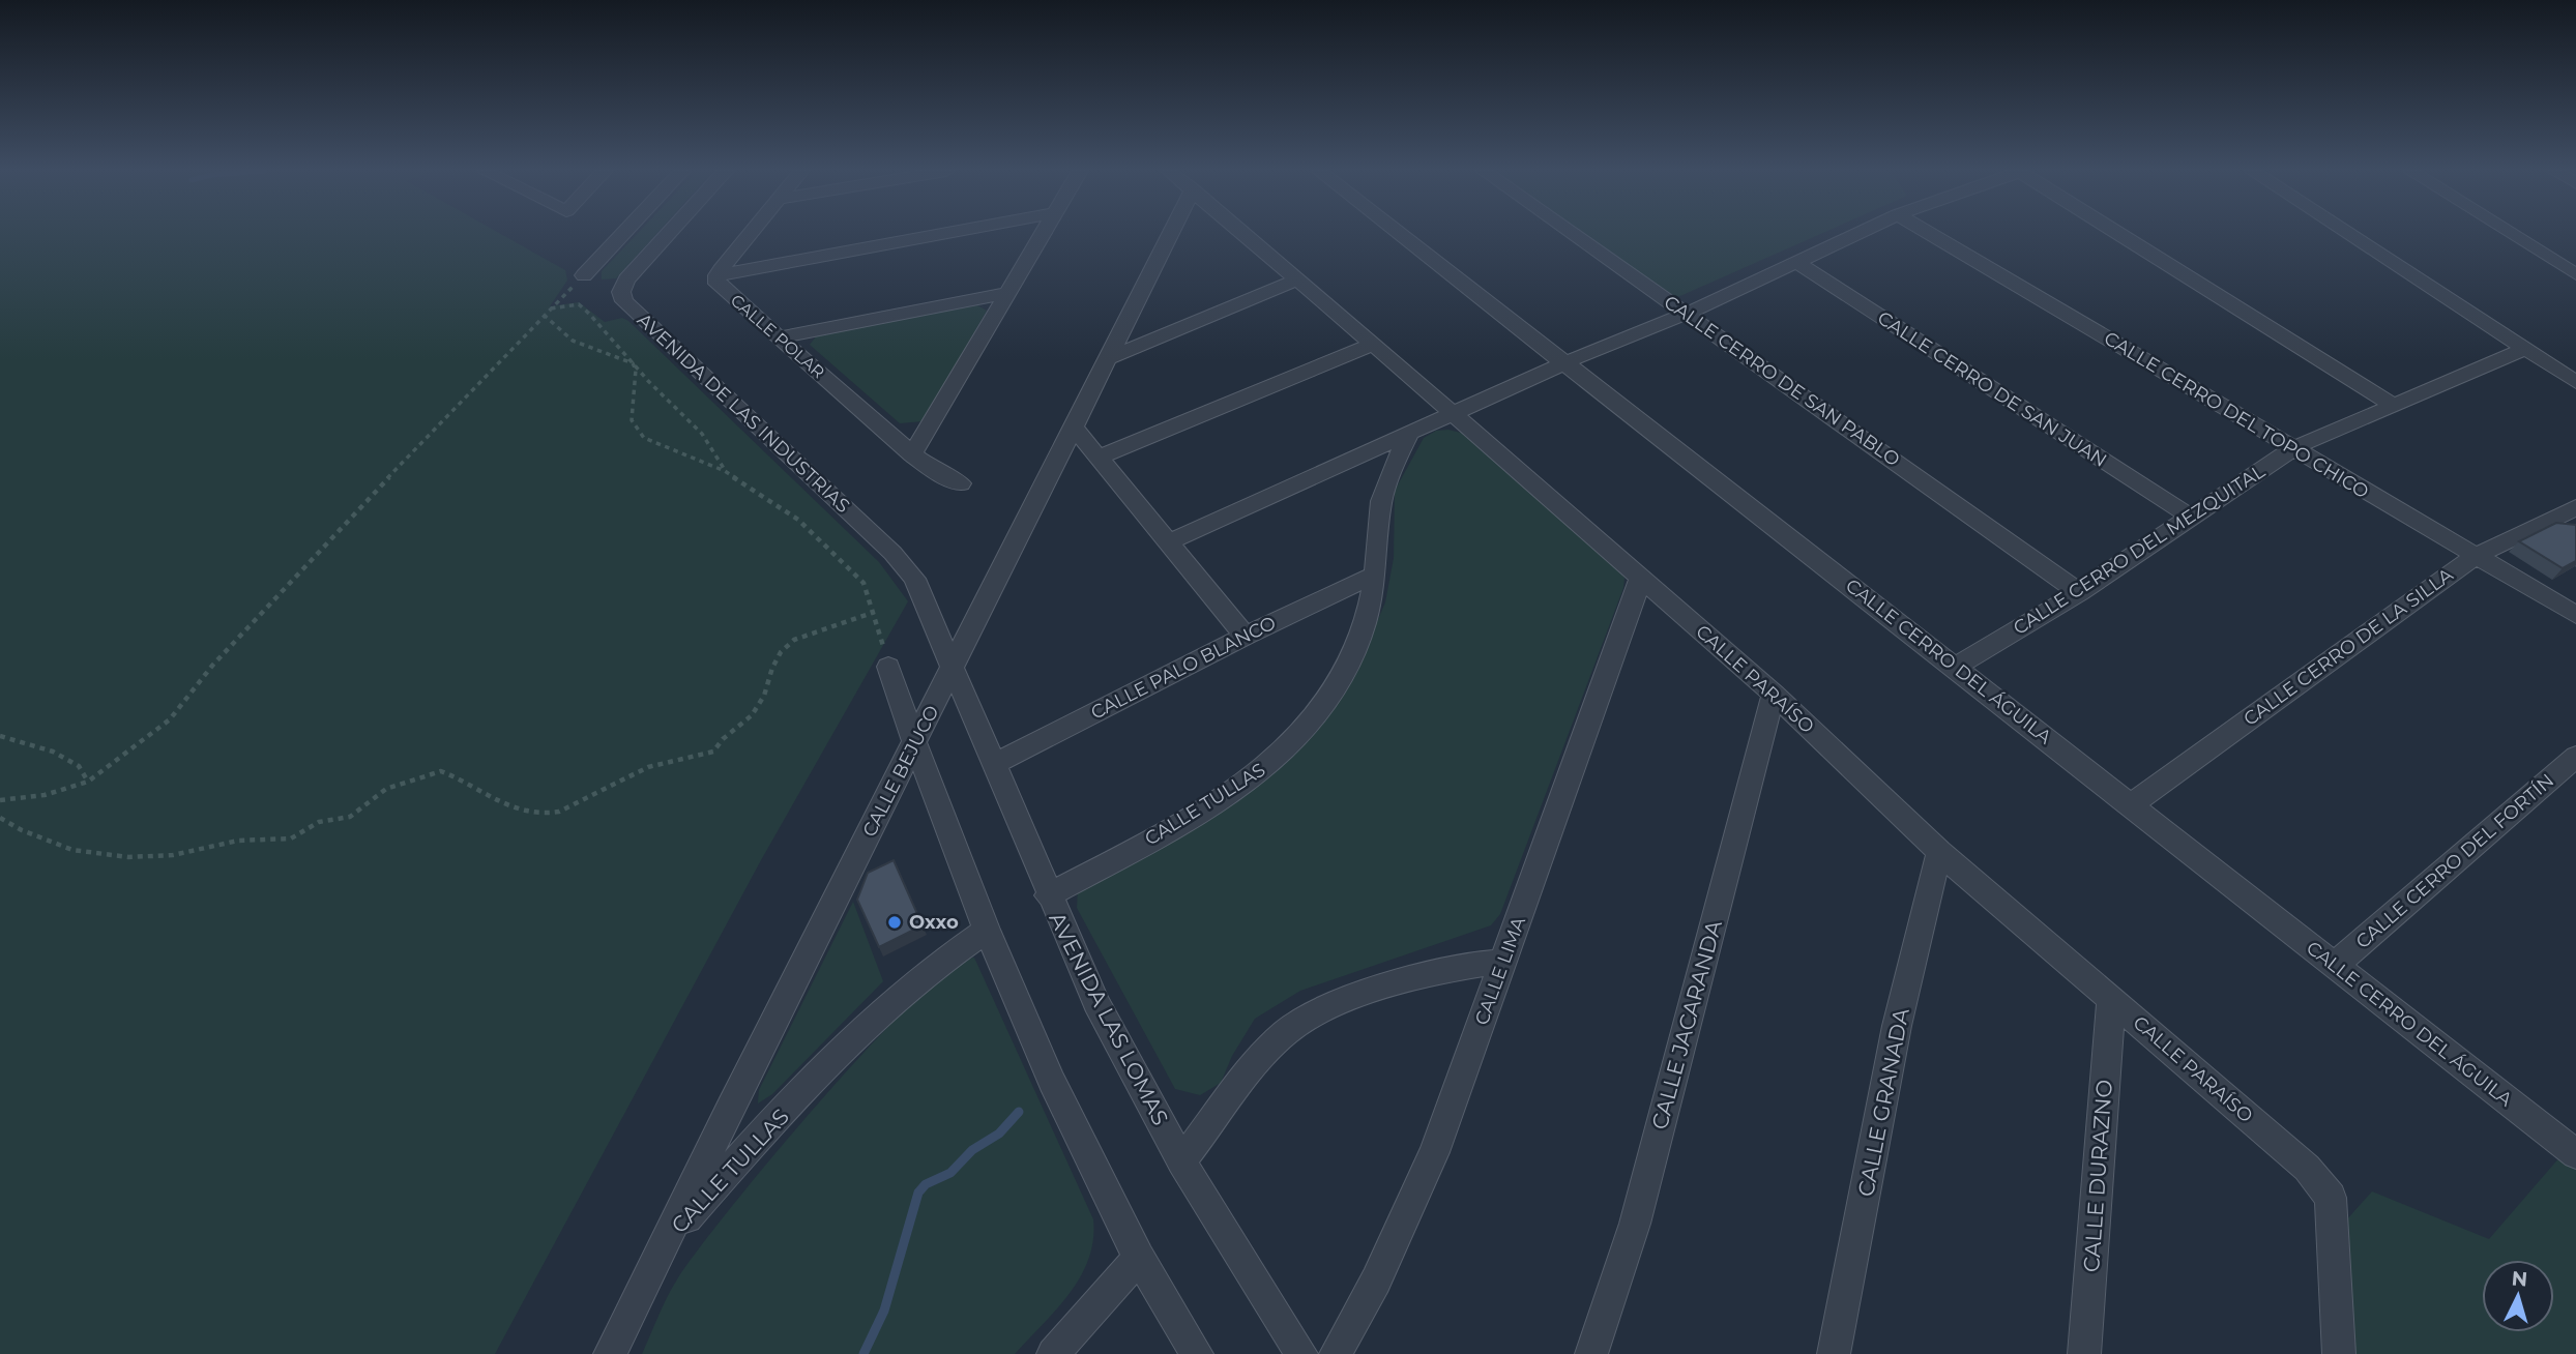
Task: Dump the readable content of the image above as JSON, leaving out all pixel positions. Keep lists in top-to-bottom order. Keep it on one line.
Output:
{"streets":{"street":["CALLE POLAR","CALLE CERRO DE SAN PABLO","CALLE CERRO DE SAN JUAN","AVENIDA DE LAS INDUSTRIAS","CALLE CERRO DEL TOPO CHICO","CALLE CERRO DEL MEZQUITAL","CALLE CERRO DE LA SILLA","CALLE CERRO DEL ÁGUILA","CALLE PALO BLANCO","CALLE PARAÍSO","CALLE BEJUCO","CALLE TULLAS","CALLE CERRO DEL FORTÍN","CALLE LIMA","AVENIDA LAS LOMAS","CALLE JACARANDA","CALLE GRANADA","CALLE DURAZNO"]},"crossings":[["CALLE CERRO DE SAN PABLO","CALLE CERRO DEL MEZQUITAL"],["CALLE CERRO DE SAN JUAN","CALLE CERRO DEL MEZQUITAL"],["AVENIDA DE LAS INDUSTRIAS","CALLE BEJUCO"],["AVENIDA DE LAS INDUSTRIAS","AVENIDA LAS LOMAS"],["CALLE CERRO DEL TOPO CHICO","CALLE CERRO DEL MEZQUITAL"],["CALLE CERRO DEL TOPO CHICO","CALLE CERRO DE LA SILLA"],["CALLE CERRO DEL MEZQUITAL","CALLE CERRO DEL ÁGUILA"],["CALLE CERRO DE LA SILLA","CALLE CERRO DEL ÁGUILA"],["CALLE CERRO DEL ÁGUILA","CALLE CERRO DEL FORTÍN"],["CALLE PALO BLANCO","CALLE TULLAS"],["CALLE PALO BLANCO","AVENIDA LAS LOMAS"],["CALLE PARAÍSO","CALLE LIMA"],["CALLE PARAÍSO","CALLE JACARANDA"],["CALLE PARAÍSO","CALLE GRANADA"],["CALLE PARAÍSO","CALLE DURAZNO"],["CALLE BEJUCO","CALLE TULLAS"],["CALLE BEJUCO","AVENIDA LAS LOMAS"],["CALLE TULLAS","AVENIDA LAS LOMAS"]],"places":["Oxxo"],"north":"top"}
